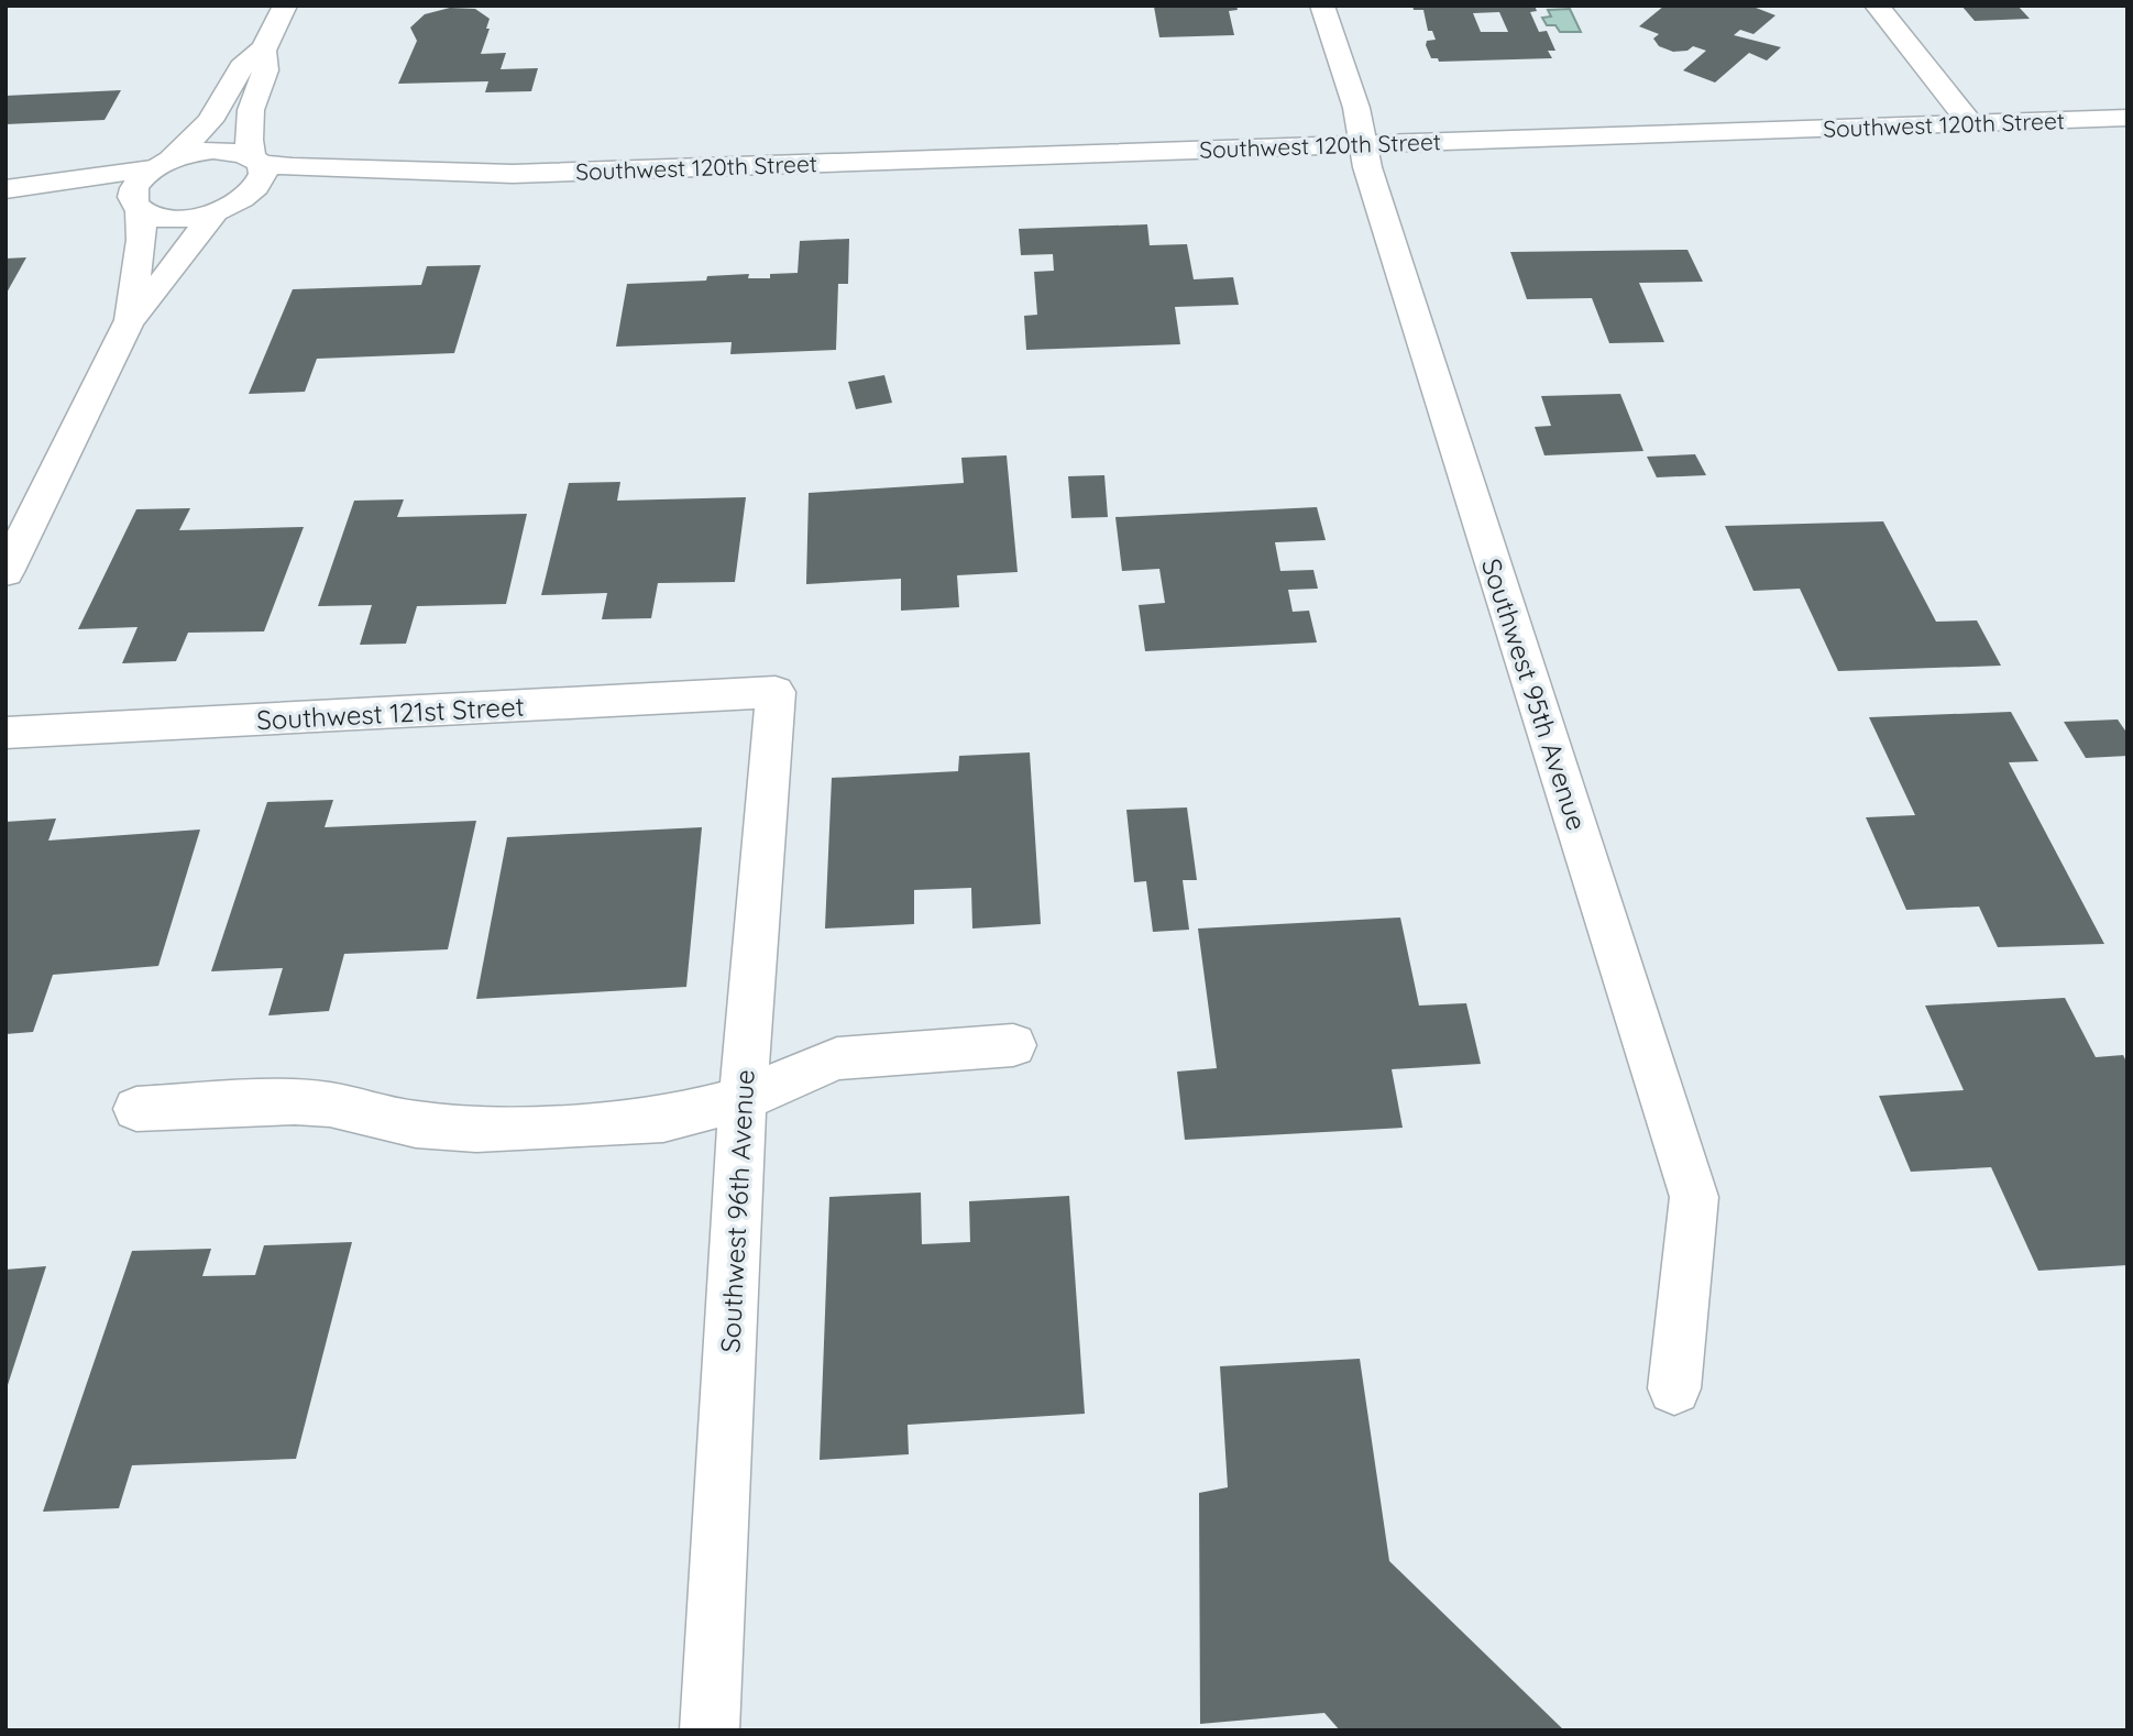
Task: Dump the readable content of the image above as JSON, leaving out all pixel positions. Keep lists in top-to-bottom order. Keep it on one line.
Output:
{"streets":{"street":["Southwest 120th Street","Southwest 95th Avenue","Southwest 121st Street","Southwest 96th Avenue"]},"crossings":[["Southwest 120th Street","Southwest 95th Avenue"],["Southwest 121st Street","Southwest 96th Avenue"]]}
